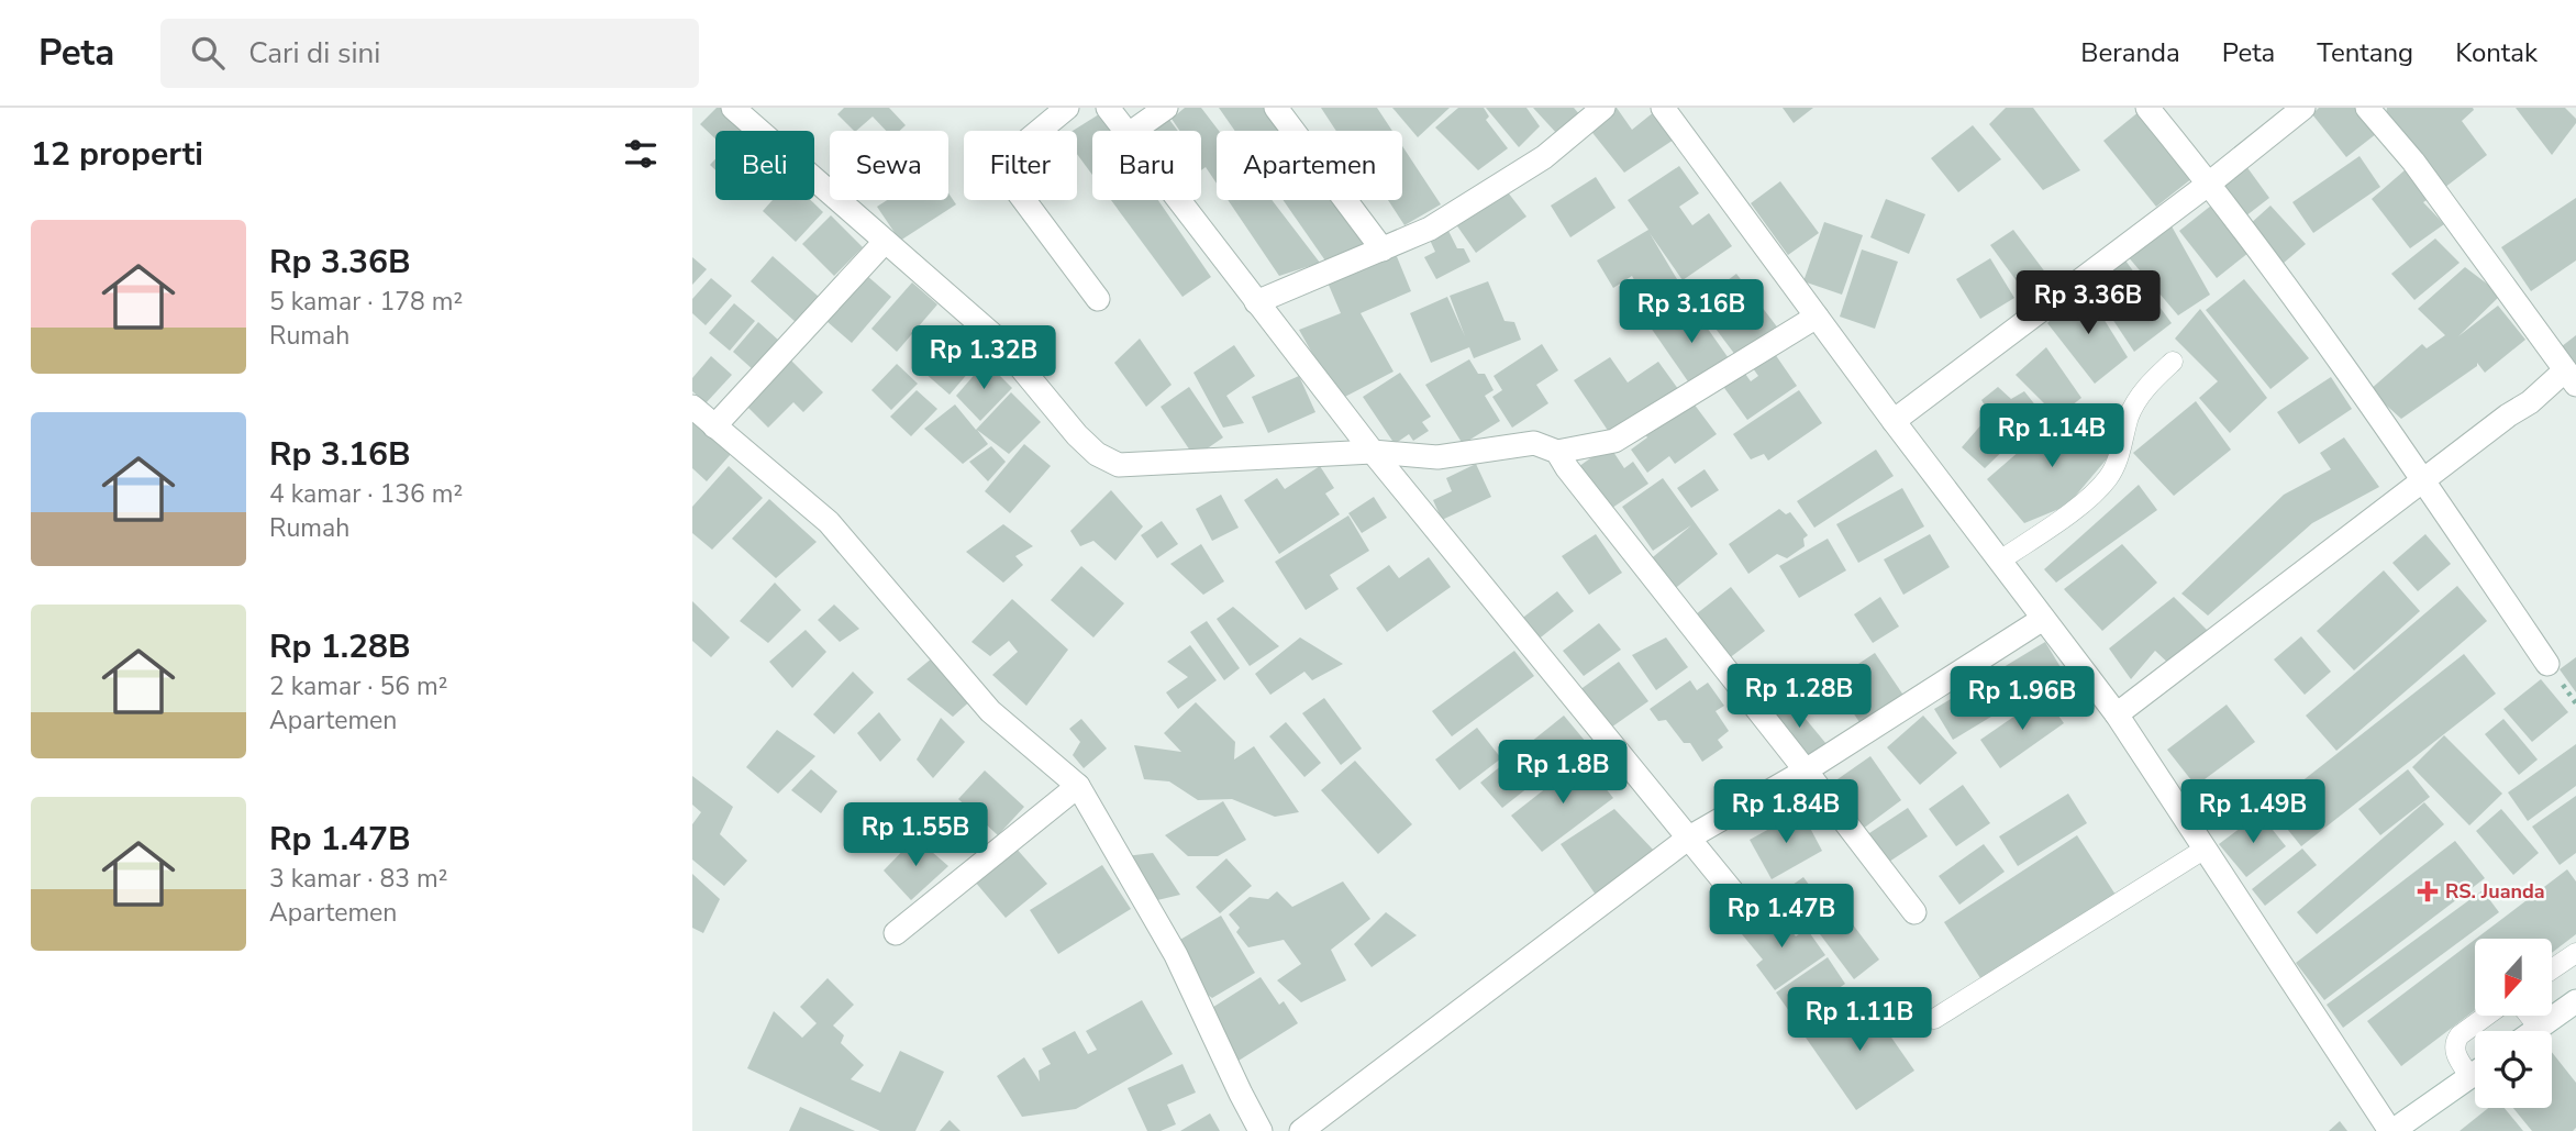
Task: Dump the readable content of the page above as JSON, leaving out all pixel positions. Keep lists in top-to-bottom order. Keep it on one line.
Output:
{"places":{"health":["RS. Juanda"]},"north":"bottom","page":{"header":"Peta","search":"Cari di sini","nav":["Beranda","Peta","Tentang","Kontak"],"heading":"12 properti","chip":["Beli","Sewa","Filter","Baru","Apartemen"],"list":[{"name":"Rp 3.36B","note":"5 kamar · 178 m² · Rumah"},{"name":"Rp 3.16B","note":"4 kamar · 136 m² · Rumah"},{"name":"Rp 1.28B","note":"2 kamar · 56 m² · Apartemen"},{"name":"Rp 1.47B","note":"3 kamar · 83 m² · Apartemen"}],"price":["Rp 3.36B","Rp 3.16B","Rp 1.32B","Rp 1.14B","Rp 1.28B","Rp 1.96B","Rp 1.8B","Rp 1.84B","Rp 1.49B","Rp 1.55B","Rp 1.47B","Rp 1.11B"]}}
